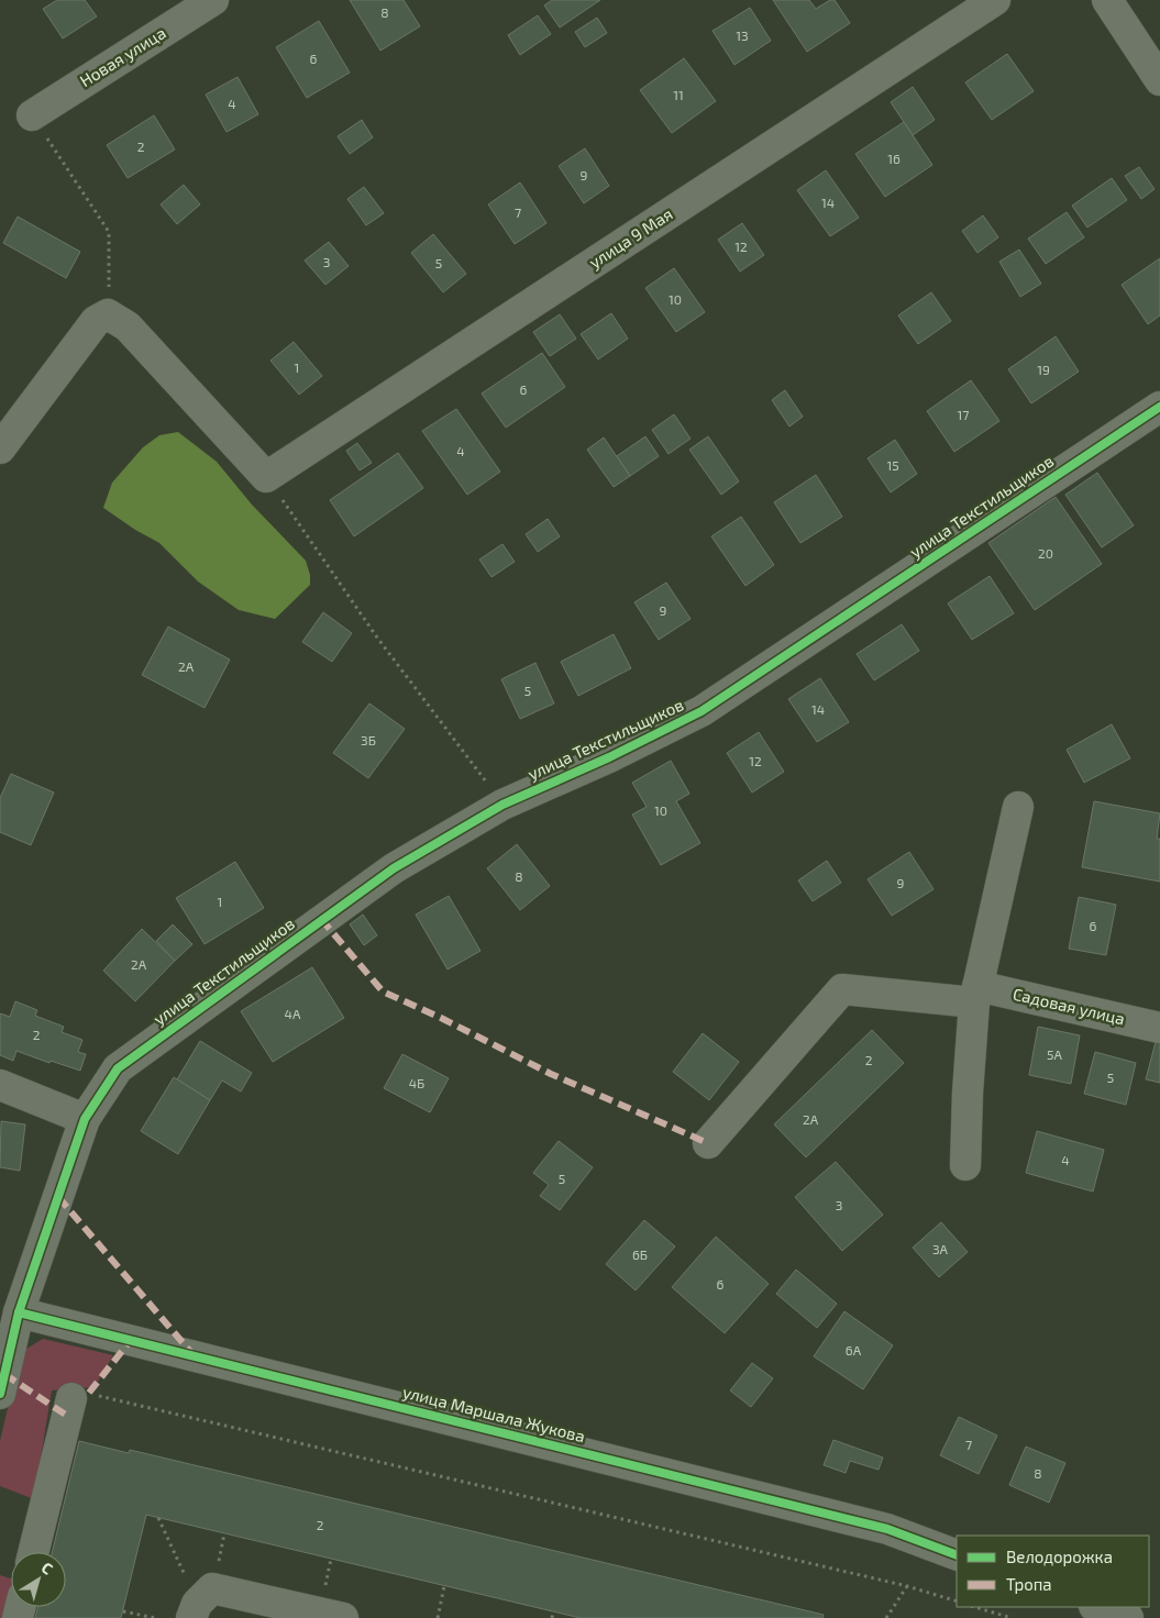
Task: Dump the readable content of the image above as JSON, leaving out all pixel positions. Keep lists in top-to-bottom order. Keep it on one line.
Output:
{"streets":{"street":["Новая улица","улица 9 Мая","улица Текстильщиков","Садовая улица","улица Маршала Жукова"]},"crossings":[["улица Текстильщиков","улица Маршала Жукова"]],"house_numbers":["8","13","6","11","4","2","16","9","14","7","12","3","5","10","1","19","6","17","4","15","20","9","2А","5","14","3Б","12","10","8","9","1","6","2А","4А","2","5А","2","5","4Б","2А","4","5","3","3А","6Б","6","6А","7","8","2"],"legend":["Велодорожка","Тропа"],"north":"top right"}
